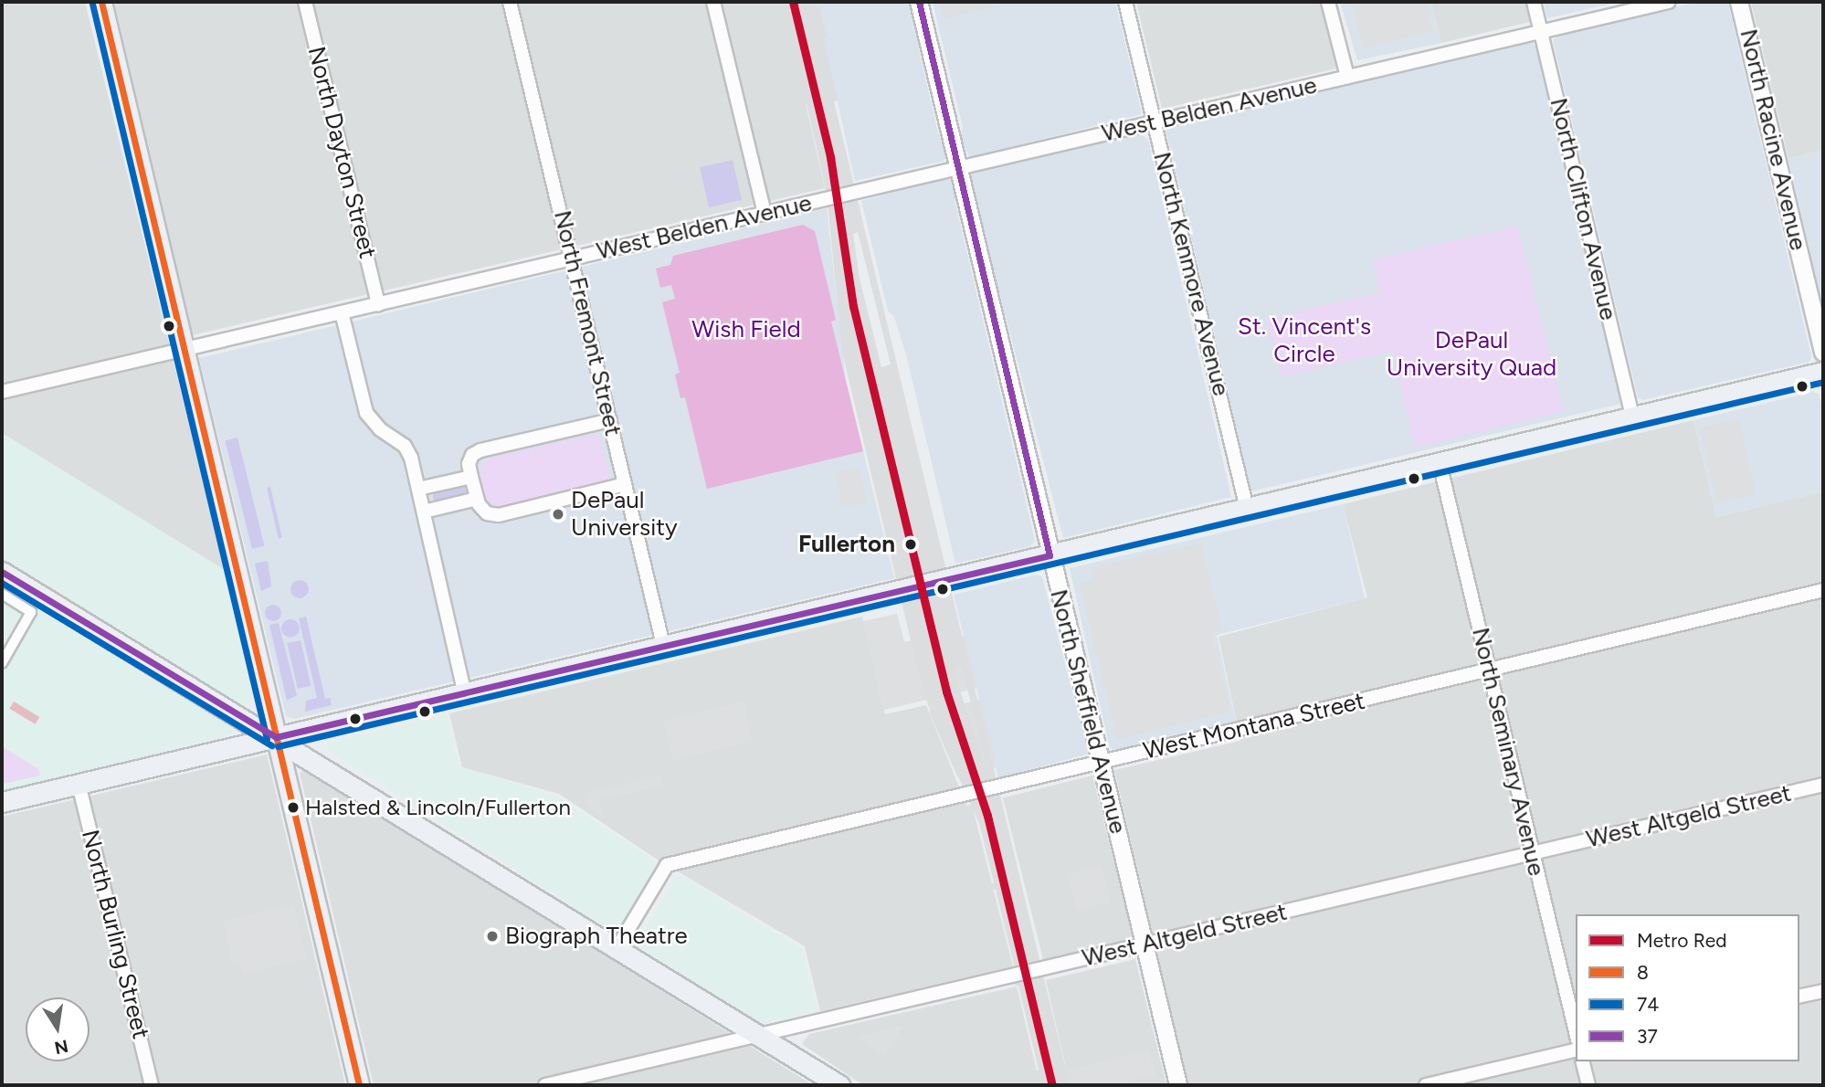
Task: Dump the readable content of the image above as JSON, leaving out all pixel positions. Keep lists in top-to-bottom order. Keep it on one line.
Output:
{"streets":{"street":["West Belden Avenue","North Racine Avenue","North Dayton Street","North Clifton Avenue","North Kenmore Avenue","North Fremont Street","North Sheffield Avenue","West Montana Street","North Seminary Avenue","West Altgeld Street","North Burling Street"]},"crossings":[["West Belden Avenue","North Dayton Street"],["West Belden Avenue","North Clifton Avenue"],["West Belden Avenue","North Kenmore Avenue"],["West Belden Avenue","North Fremont Street"],["West Belden Avenue","North Sheffield Avenue"],["North Sheffield Avenue","West Montana Street"],["North Sheffield Avenue","West Altgeld Street"],["West Montana Street","North Seminary Avenue"],["North Seminary Avenue","West Altgeld Street"]],"parks":["St. Vincent's Circle","Wish Field","DePaul University Quad"],"places":["DePaul University","Fullerton","Halsted & Lincoln/Fullerton","Biograph Theatre"],"lines":["metro line Red","transit line 8","transit line 37","transit line 74"],"legend":["Metro Red","8","74","37"],"north":"bottom"}
